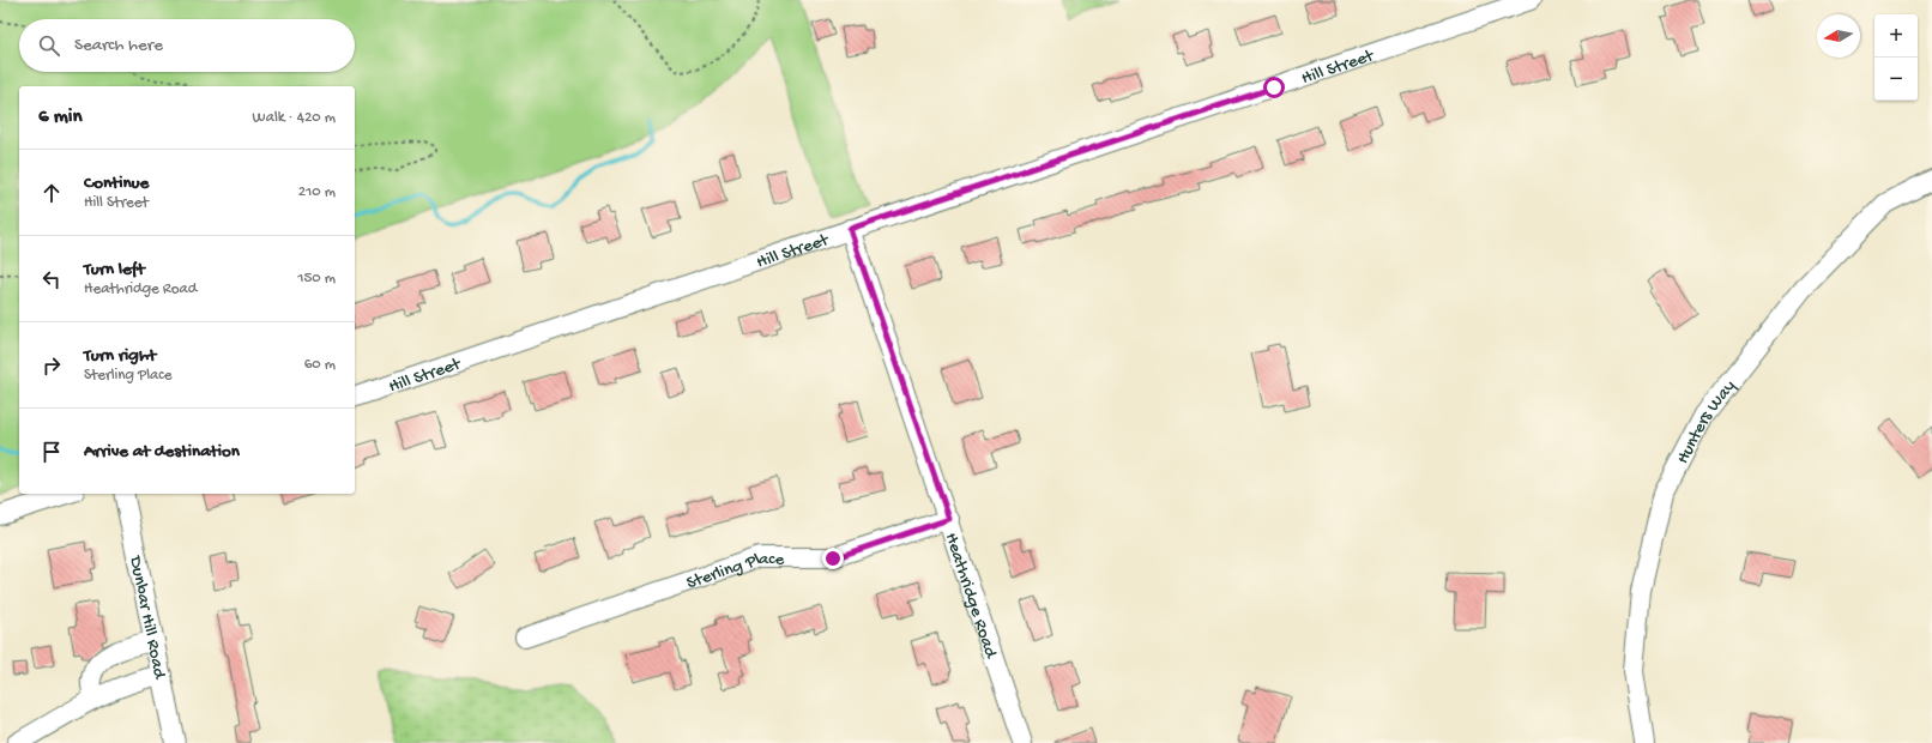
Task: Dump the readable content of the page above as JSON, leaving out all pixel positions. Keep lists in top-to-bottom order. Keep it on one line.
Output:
{"streets":{"street":["Hill Street","Hunters Way","Sterling Place","Heathridge Road","Dunbar Hill Road"]},"crossings":[["Hill Street","Heathridge Road"],["Sterling Place","Heathridge Road"]],"north":"left","page":{"map_buttons":["+","−"],"search":"Search here","heading":["6 min","Walk · 420 m"],"list":[["Continue","Hill Street","210 m"],["Turn left","Heathridge Road","150 m"],["Turn right","Sterling Place","60 m"],"Arrive at destination"]}}
